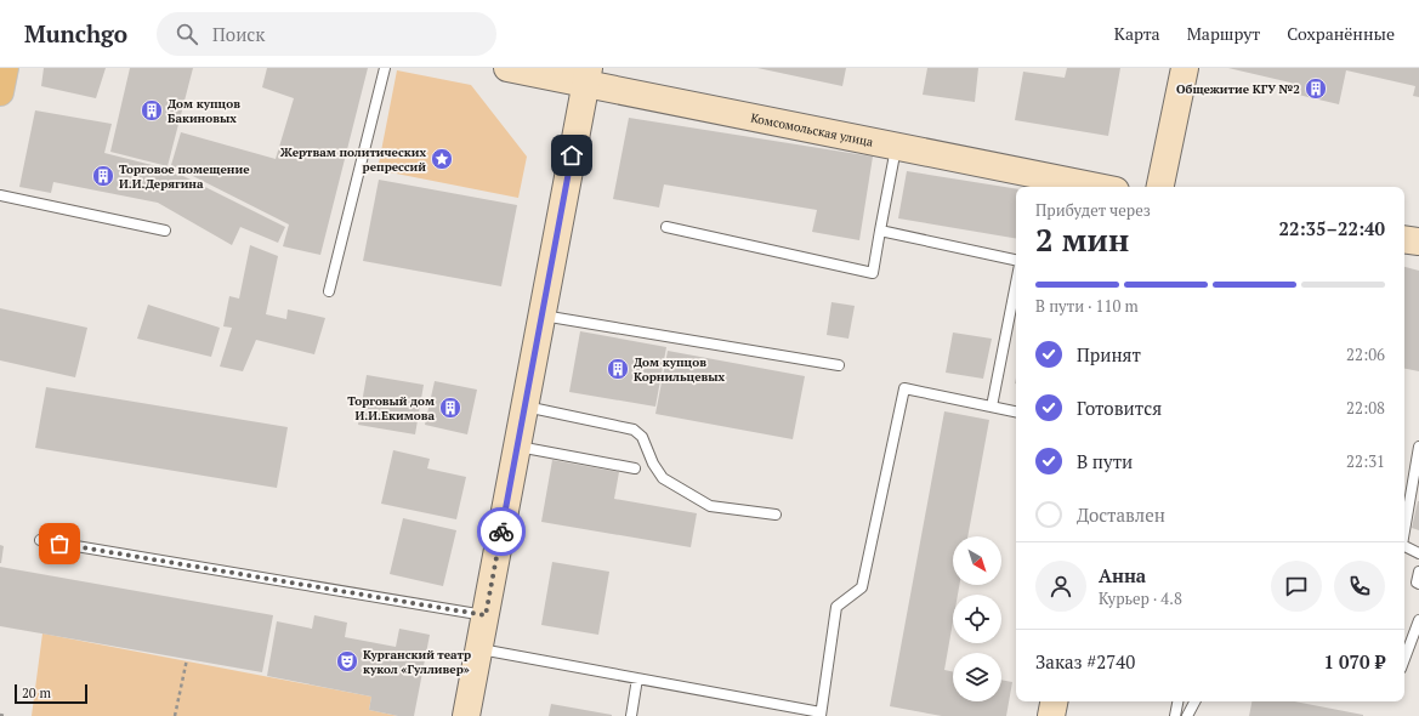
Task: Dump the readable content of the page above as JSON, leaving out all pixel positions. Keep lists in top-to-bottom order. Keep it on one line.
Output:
{"streets":{"street":["Комсомольская улица"]},"places":{"building":["Общежитие КГУ №2","Дом купцов Бакиновых","Торговое помещение И.И.Дерягина","Дом купцов Корнильцевых","Торговый дом И.И.Екимова"],"place":["Жертвам политических репрессий"],"theatre":["Курганский театр кукол «Гулливер»"]},"scale_bar":"20 m","north":"bottom right","page":{"header":"Munchgo","search":"Поиск","nav":["Карта","Маршрут","Сохранённые"],"heading":["2 мин","Прибудет через","22:35–22:40"],"panel":["Анна","Курьер · 4.8","Заказ #2740","1 070 ₽"],"bar":"В пути · 110 m","list":[["Принят","22:06"],["Готовится","22:08"],["В пути","22:31"],"Доставлен"],"scale":"20 m"}}
